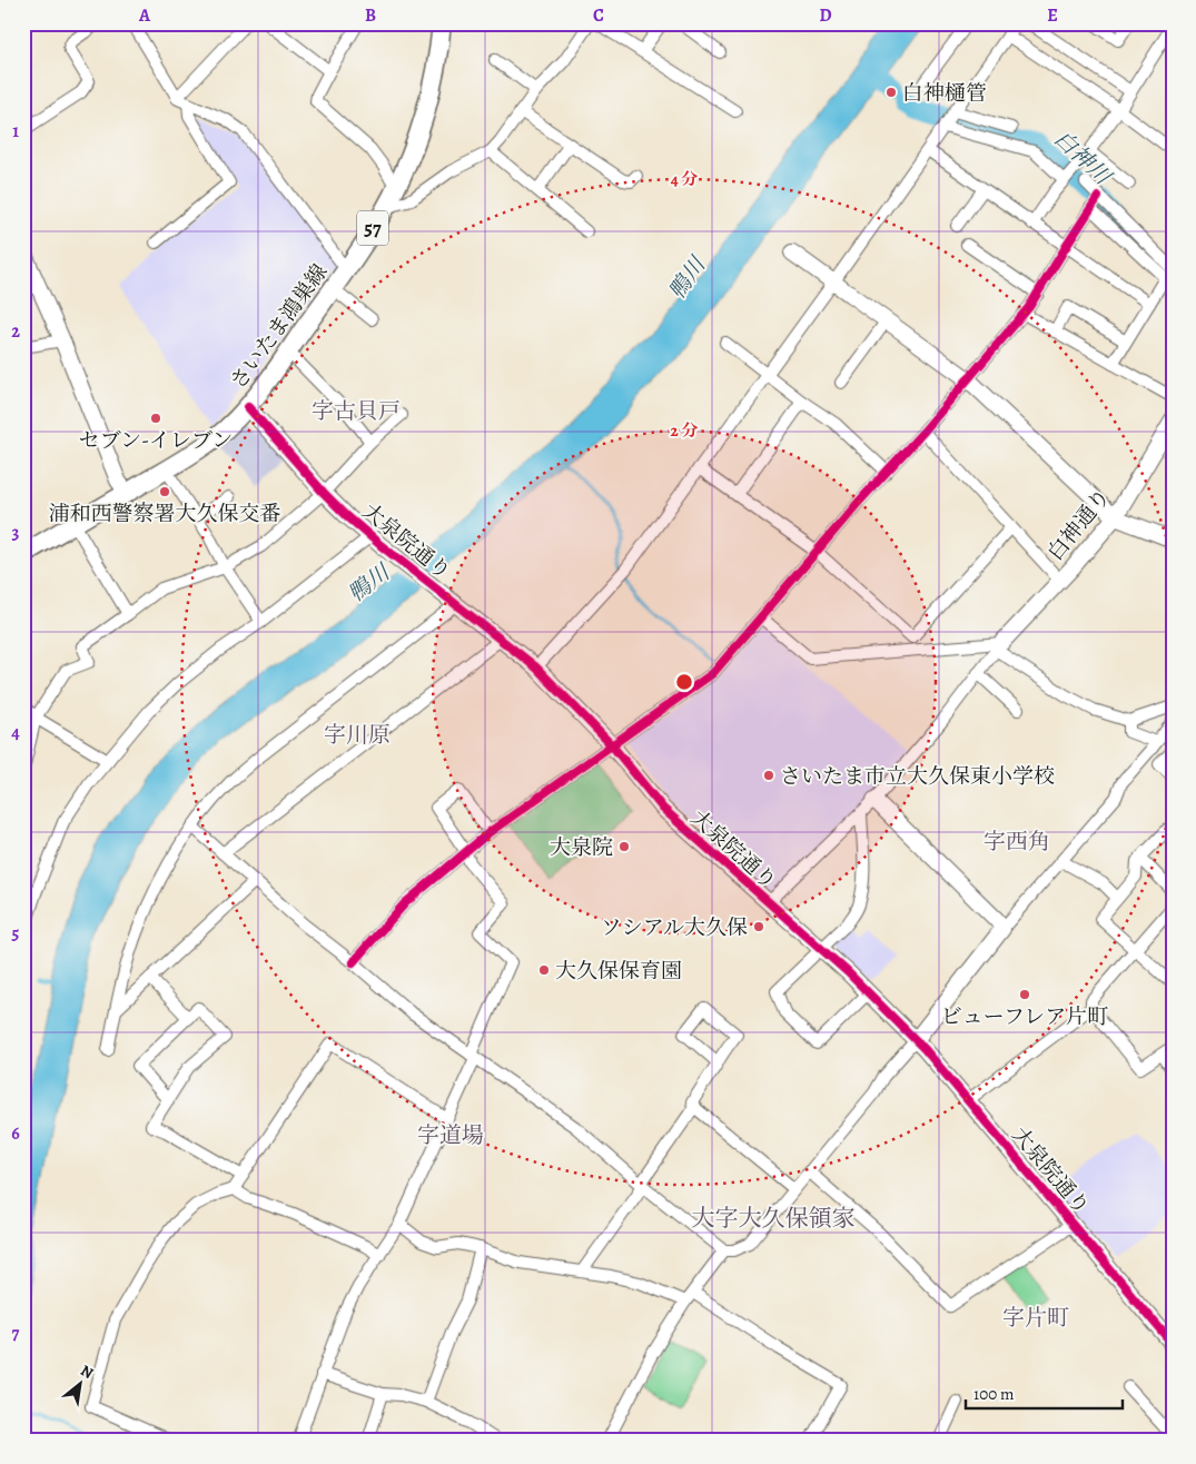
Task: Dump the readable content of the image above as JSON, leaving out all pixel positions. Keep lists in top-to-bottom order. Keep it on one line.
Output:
{"streets":{"main road":["57","さいたま鴻巣線"],"street":["白神通り","大泉院通り"]},"crossings":[["さいたま鴻巣線","大泉院通り"]],"districts":["字古貝戸","字川原","字西角","字道場","大字大久保領家","字片町"],"water":["白神川","鴨川"],"places":["白神樋管","セブン-イレブン","浦和西警察署大久保交番","さいたま市立大久保東小学校","大泉院","ソシアル大久保","大久保保育園","ビューフレア片町"],"scale_bar":"100 m","north":"top right","grid":{"columns":["A","B","C","D","E"],"rows":["1","2","3","4","5","6","7"]},"rings":["4 分","2 分"]}
